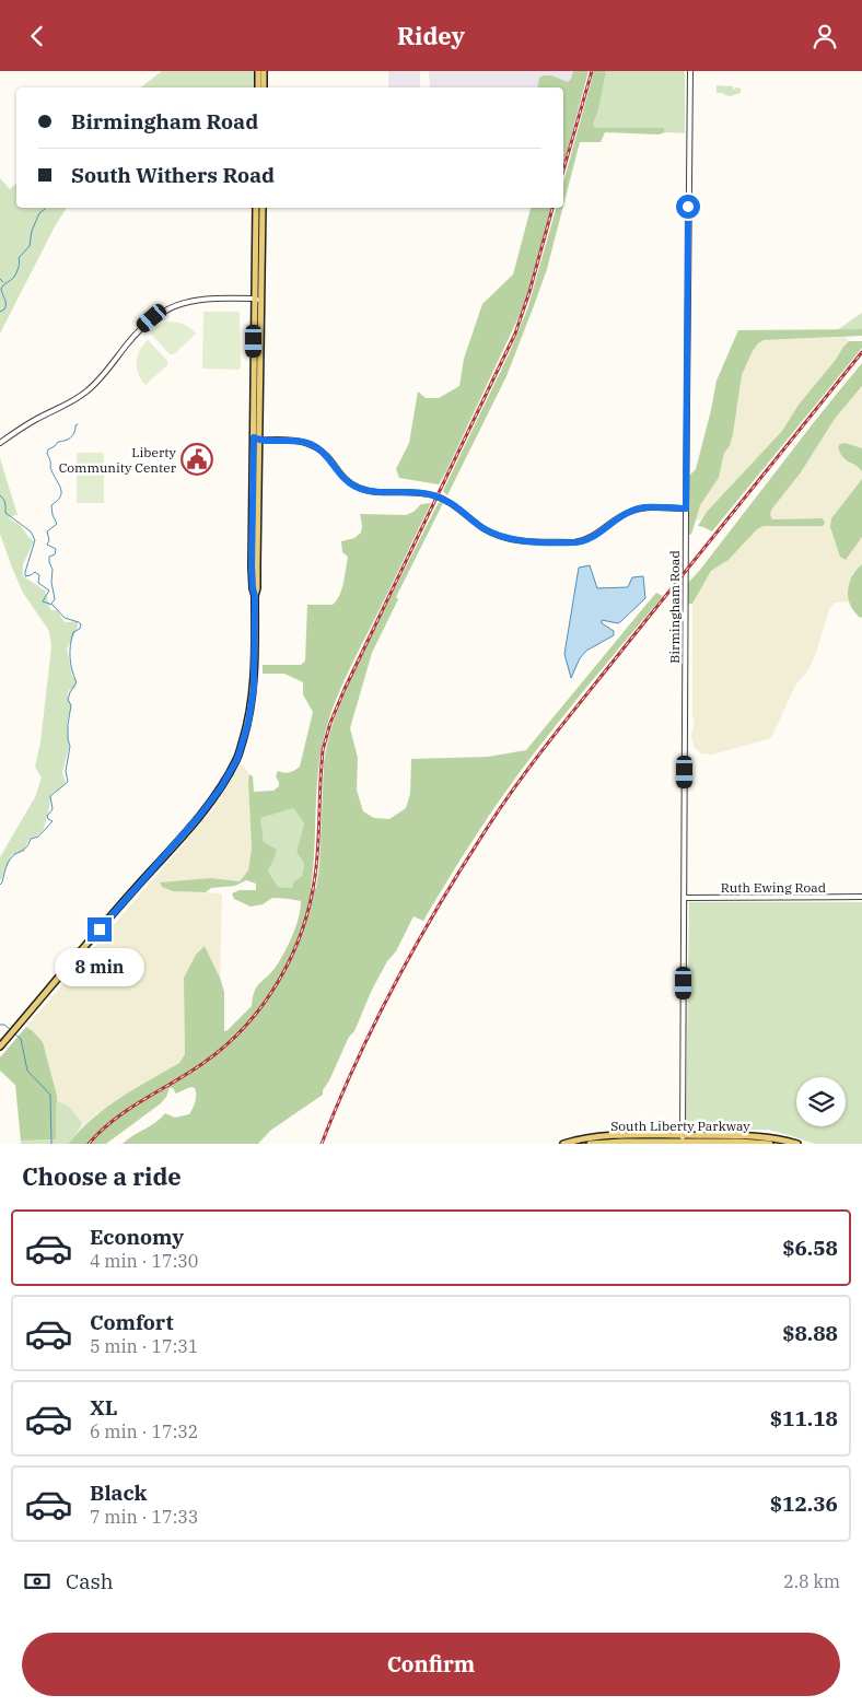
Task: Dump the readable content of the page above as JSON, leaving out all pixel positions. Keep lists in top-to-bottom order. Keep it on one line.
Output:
{"streets":{"main road":["South Liberty Parkway"],"street":["Birmingham Road","Ruth Ewing Road"]},"crossings":[["Birmingham Road","Ruth Ewing Road"],["Birmingham Road","South Liberty Parkway"]],"places":{"public building":["Liberty Community Center"]},"page":{"header":"Ridey","banner":["Birmingham Road","South Withers Road"],"bubble":"8 min","heading":"Choose a ride","list":[{"name":"Economy","note":"4 min · 17:30","value":"$6.58"},{"name":"Comfort","note":"5 min · 17:31","value":"$8.88"},{"name":"XL","note":"6 min · 17:32","value":"$11.18"},{"name":"Black","note":"7 min · 17:33","value":"$12.36"}],"pay":["Cash","2.8 km"],"buttons":"Confirm"}}
